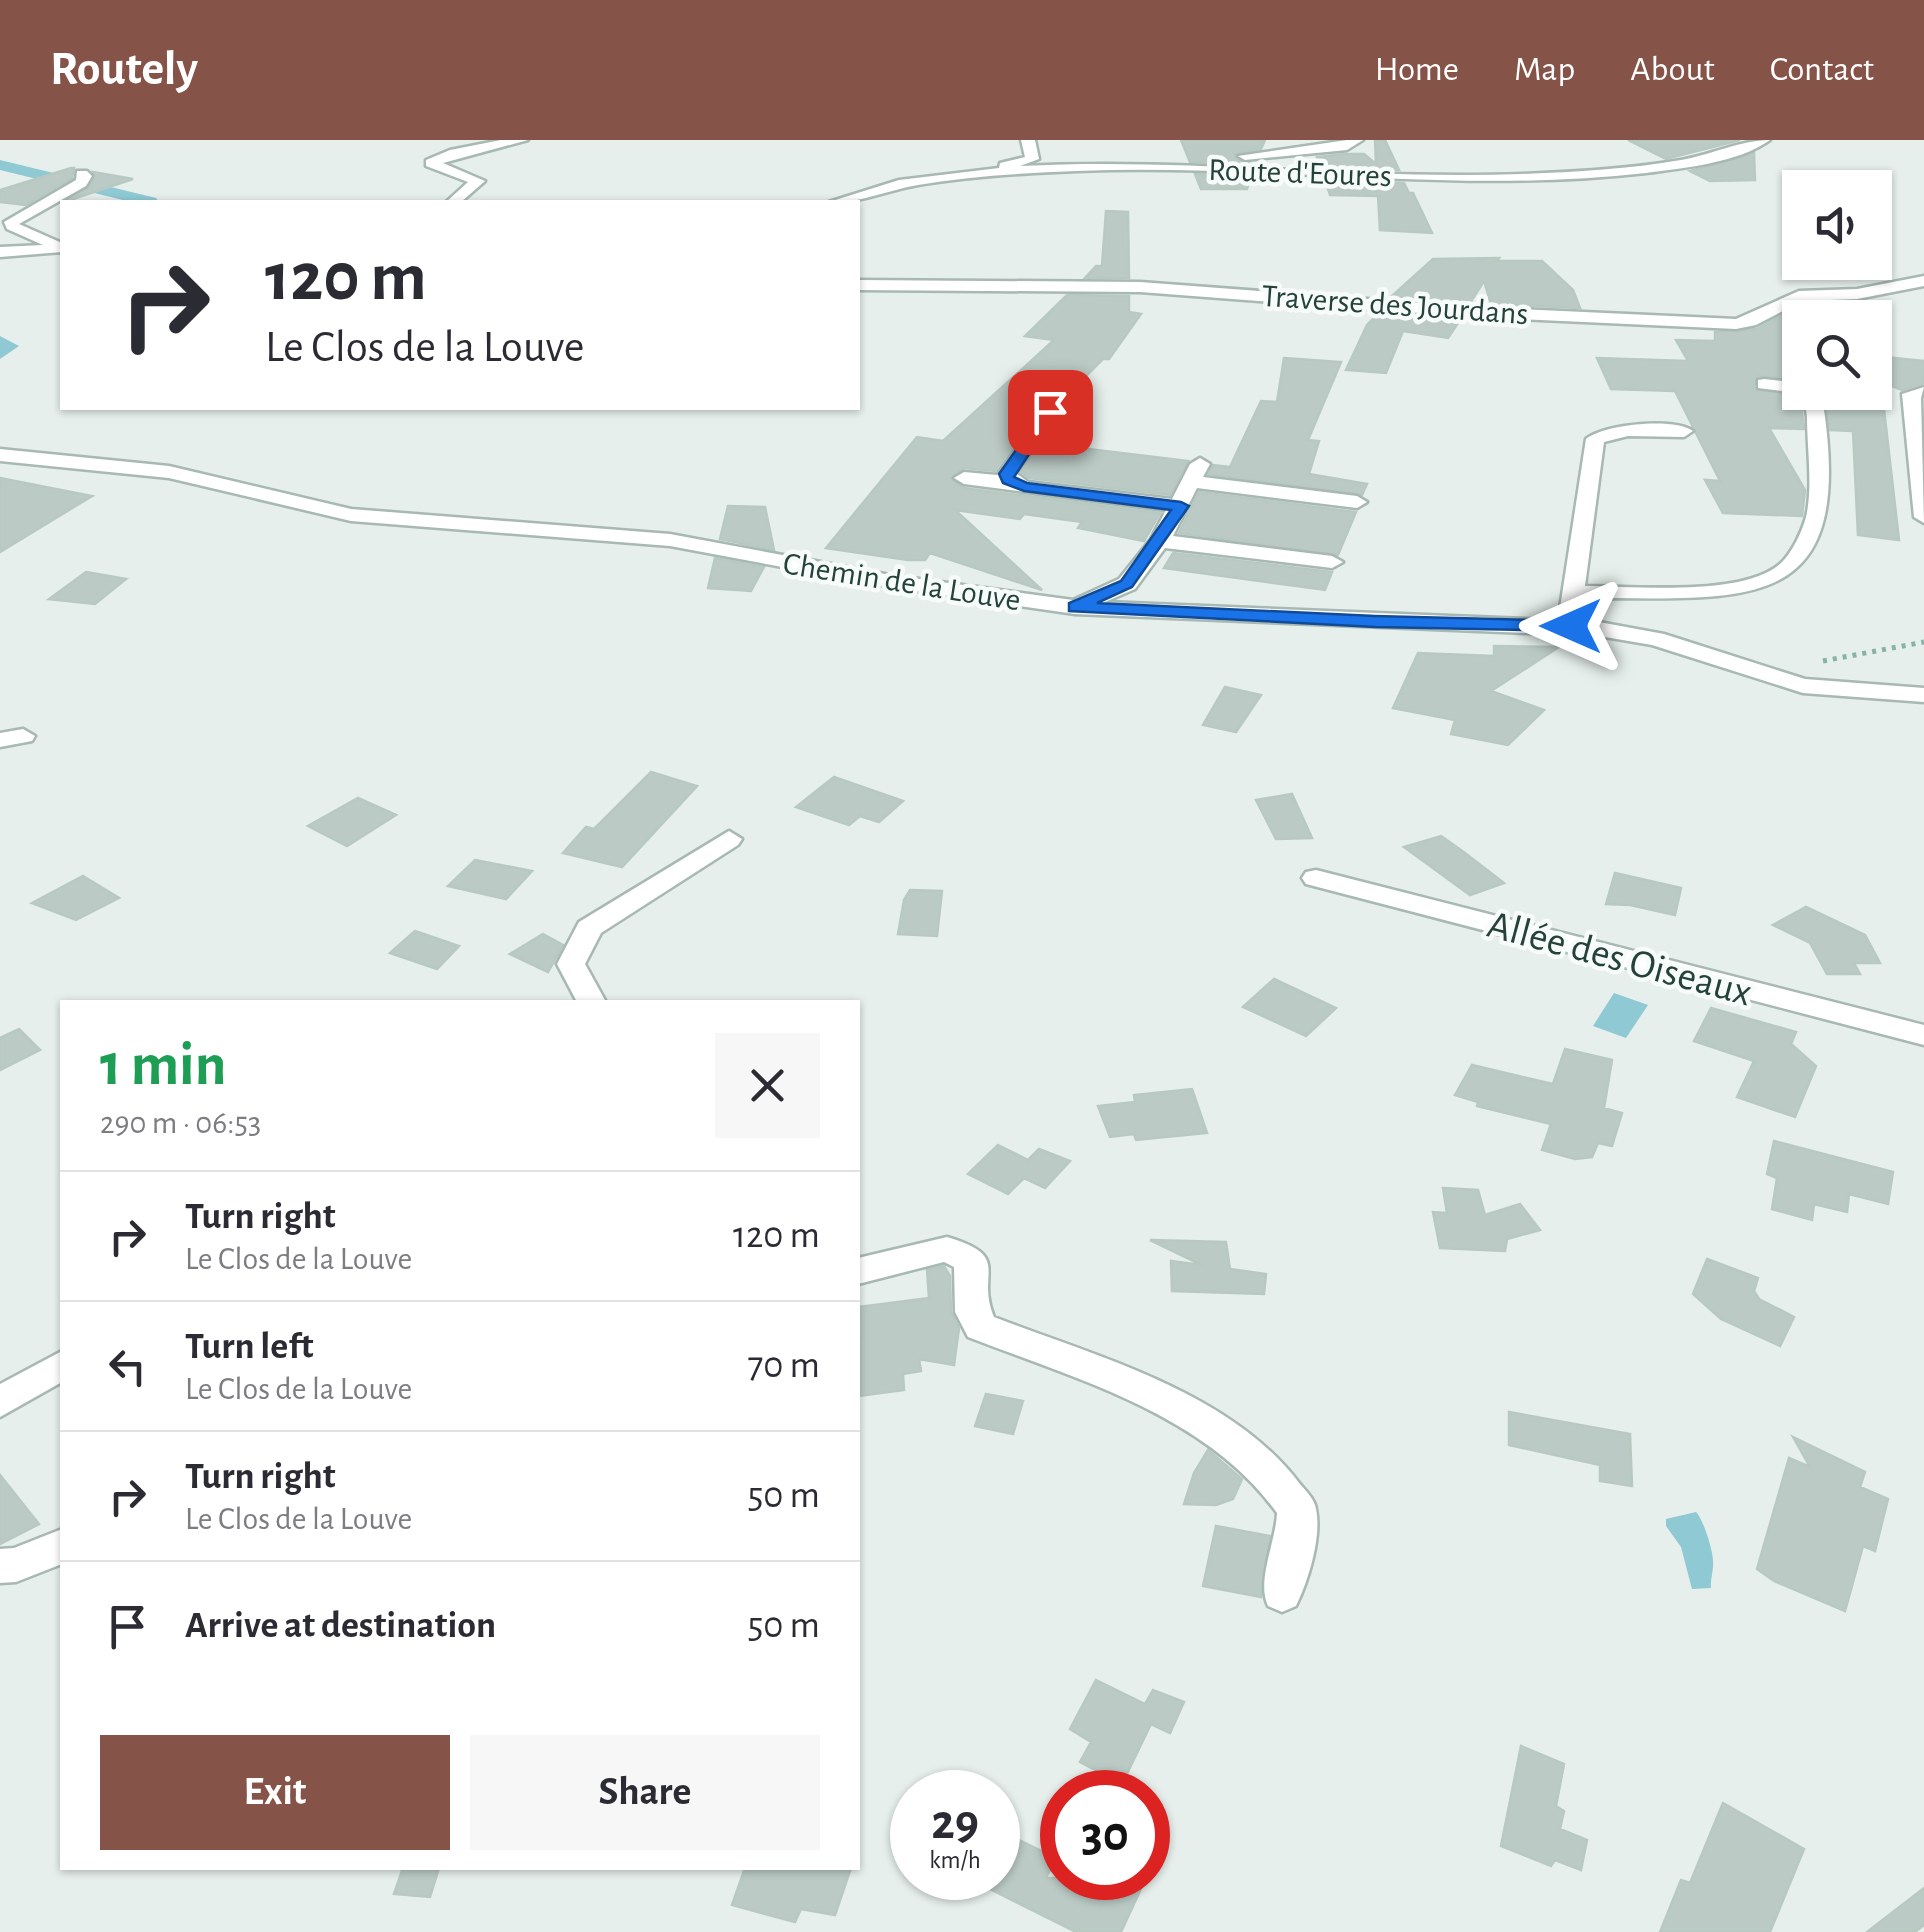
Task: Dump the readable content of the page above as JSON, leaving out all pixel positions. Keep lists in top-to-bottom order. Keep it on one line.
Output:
{"streets":{"street":["Route d'Eoures","Traverse des Jourdans","Chemin de la Louve","Allée des Oiseaux"]},"page":{"header":"Routely","nav":["Home","Map","About","Contact"],"turn":["120 m","Le Clos de la Louve"],"heading":["1 min","290 m · 06:53"],"list":[{"name":"Turn right","note":"Le Clos de la Louve","value":"120 m"},{"name":"Turn left","note":"Le Clos de la Louve","value":"70 m"},{"name":"Turn right","note":"Le Clos de la Louve","value":"50 m"},{"name":"Arrive at destination","value":"50 m"}],"buttons":["Exit","Share"],"speed":"29 km/h","limit":"30"}}
